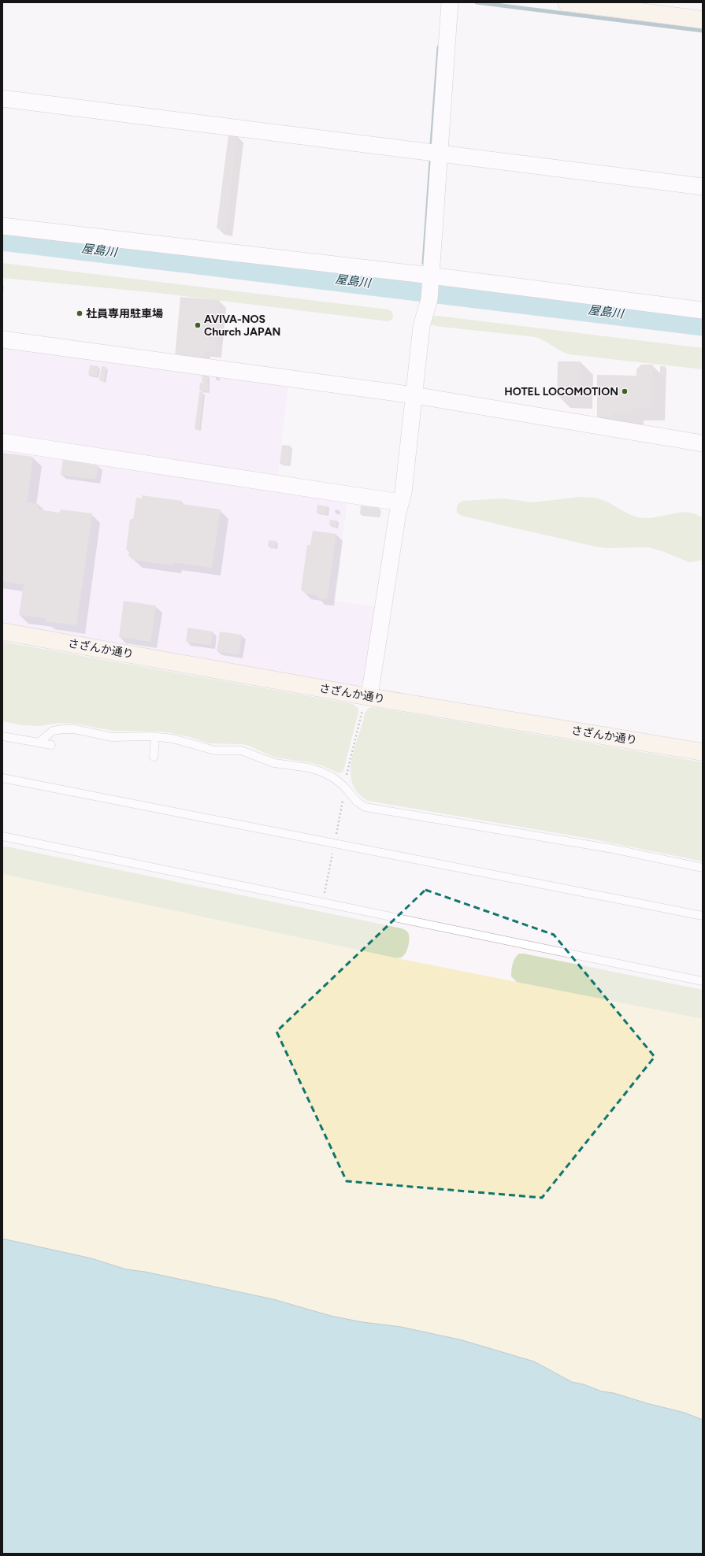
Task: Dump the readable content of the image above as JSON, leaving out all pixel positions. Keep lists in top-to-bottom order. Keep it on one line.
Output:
{"streets":{"street":["さざんか通り"]},"water":["屋島川"],"places":["社員専用駐車場","AVIVA-NOS Church JAPAN","HOTEL LOCOMOTION"]}
